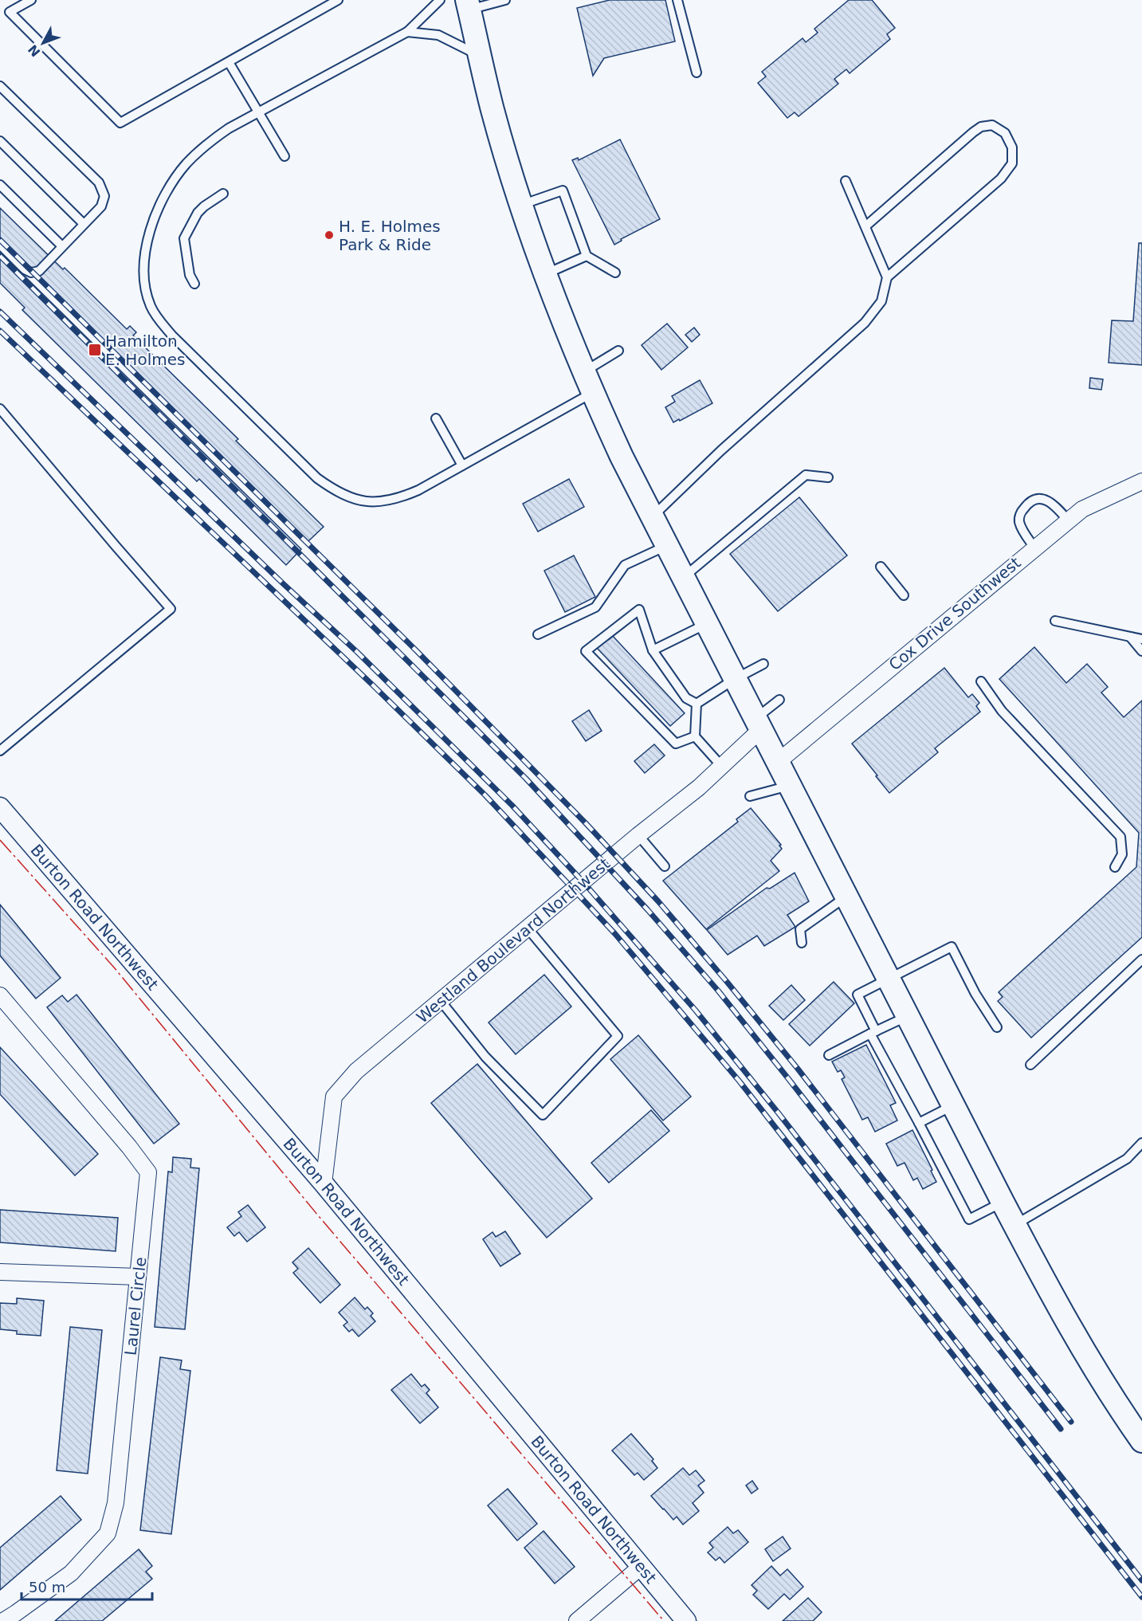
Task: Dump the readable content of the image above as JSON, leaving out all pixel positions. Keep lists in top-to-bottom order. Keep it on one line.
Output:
{"streets":{"street":["Cox Drive Southwest","Burton Road Northwest","Westland Boulevard Northwest","Laurel Circle"]},"crossings":[["Burton Road Northwest","Westland Boulevard Northwest"]],"places":{"other":["H. E. Holmes Park & Ride"],"transit":["Hamilton E. Holmes"]},"scale_bar":"50 m","north":"bottom left"}
